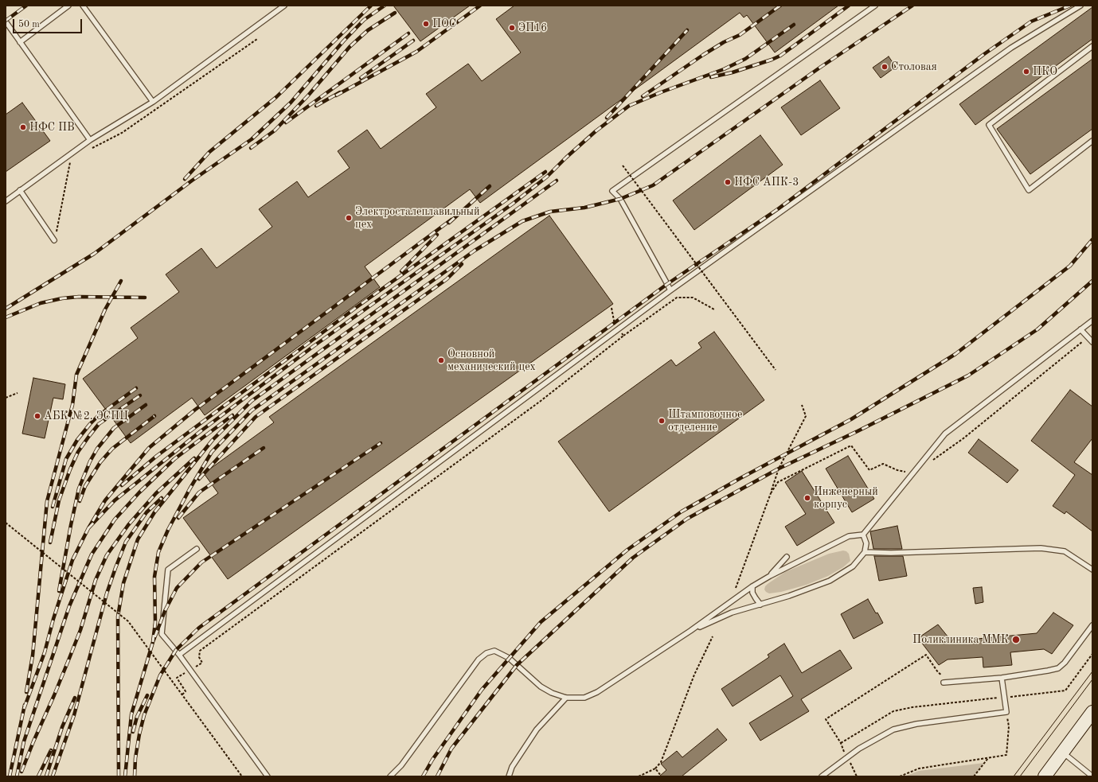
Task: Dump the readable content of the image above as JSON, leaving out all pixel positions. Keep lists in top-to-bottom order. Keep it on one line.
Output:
{"places":["ПОС","ЭП16","Столовая","ПКО","НФС ПВ","НФС АПК-3","Электросталеплавильный цех","Основной механический цех","АБК №2. ЭСПЦ","Штамповочное отделение","Инженерный корпус","Поликлиника ММК"],"scale_bar":"50 m"}
